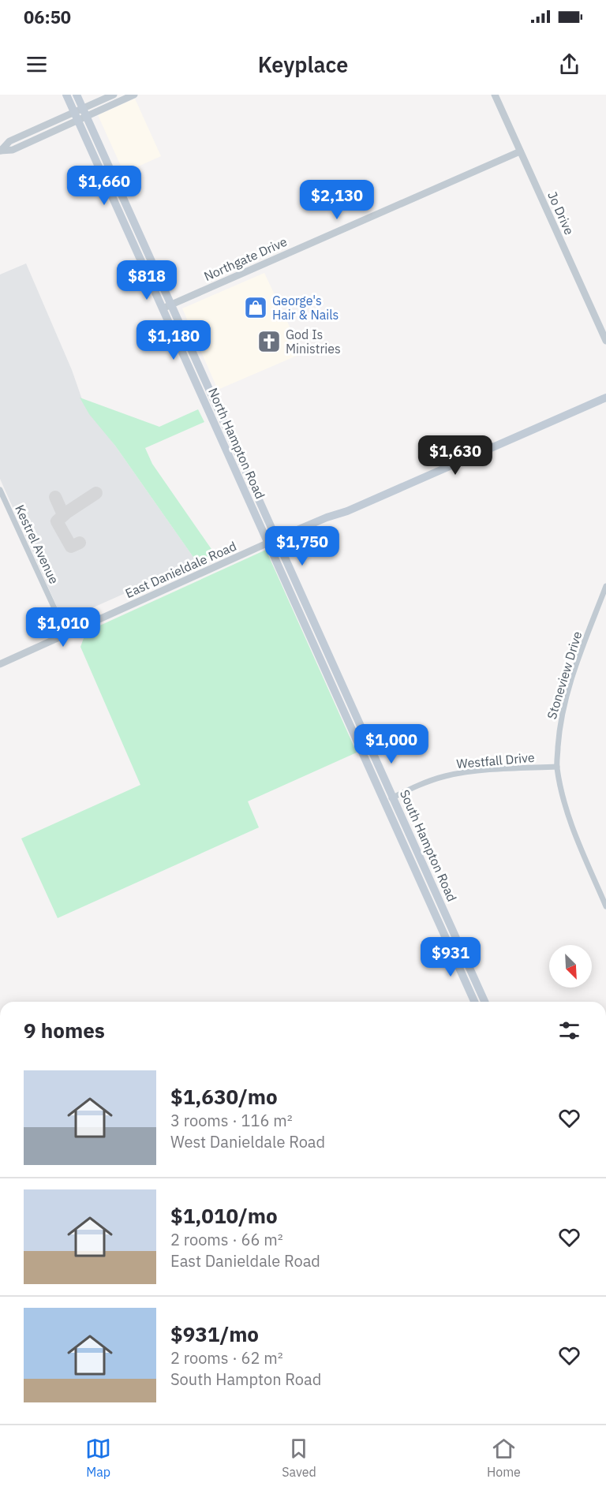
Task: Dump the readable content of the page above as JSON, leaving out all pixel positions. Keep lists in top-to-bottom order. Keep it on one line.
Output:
{"streets":{"main road":["North Hampton Road","South Hampton Road"],"street":["Jo Drive","Northgate Drive","Kestrel Avenue","East Danieldale Road","Stoneview Drive","Westfall Drive"]},"crossings":[["Jo Drive","Northgate Drive"],["Northgate Drive","North Hampton Road"],["North Hampton Road","East Danieldale Road"],["North Hampton Road","South Hampton Road"],["Kestrel Avenue","East Danieldale Road"],["East Danieldale Road","South Hampton Road"],["Stoneview Drive","Westfall Drive"],["Westfall Drive","South Hampton Road"]],"places":{"shop":["George's Hair & Nails"],"church":["God Is Ministries"]},"north":"bottom right","page":{"status":"06:50","header":"Keyplace","price":["$1,660","$2,130","$818","$1,180","$1,630","$1,750","$1,010","$1,000","$931"],"heading":"9 homes","list":[{"name":"$1,630/mo","note":"3 rooms · 116 m² · West Danieldale Road"},{"name":"$1,010/mo","note":"2 rooms · 66 m² · East Danieldale Road"},{"name":"$931/mo","note":"2 rooms · 62 m² · South Hampton Road"}],"tabs":["Map","Saved","Home"]}}
